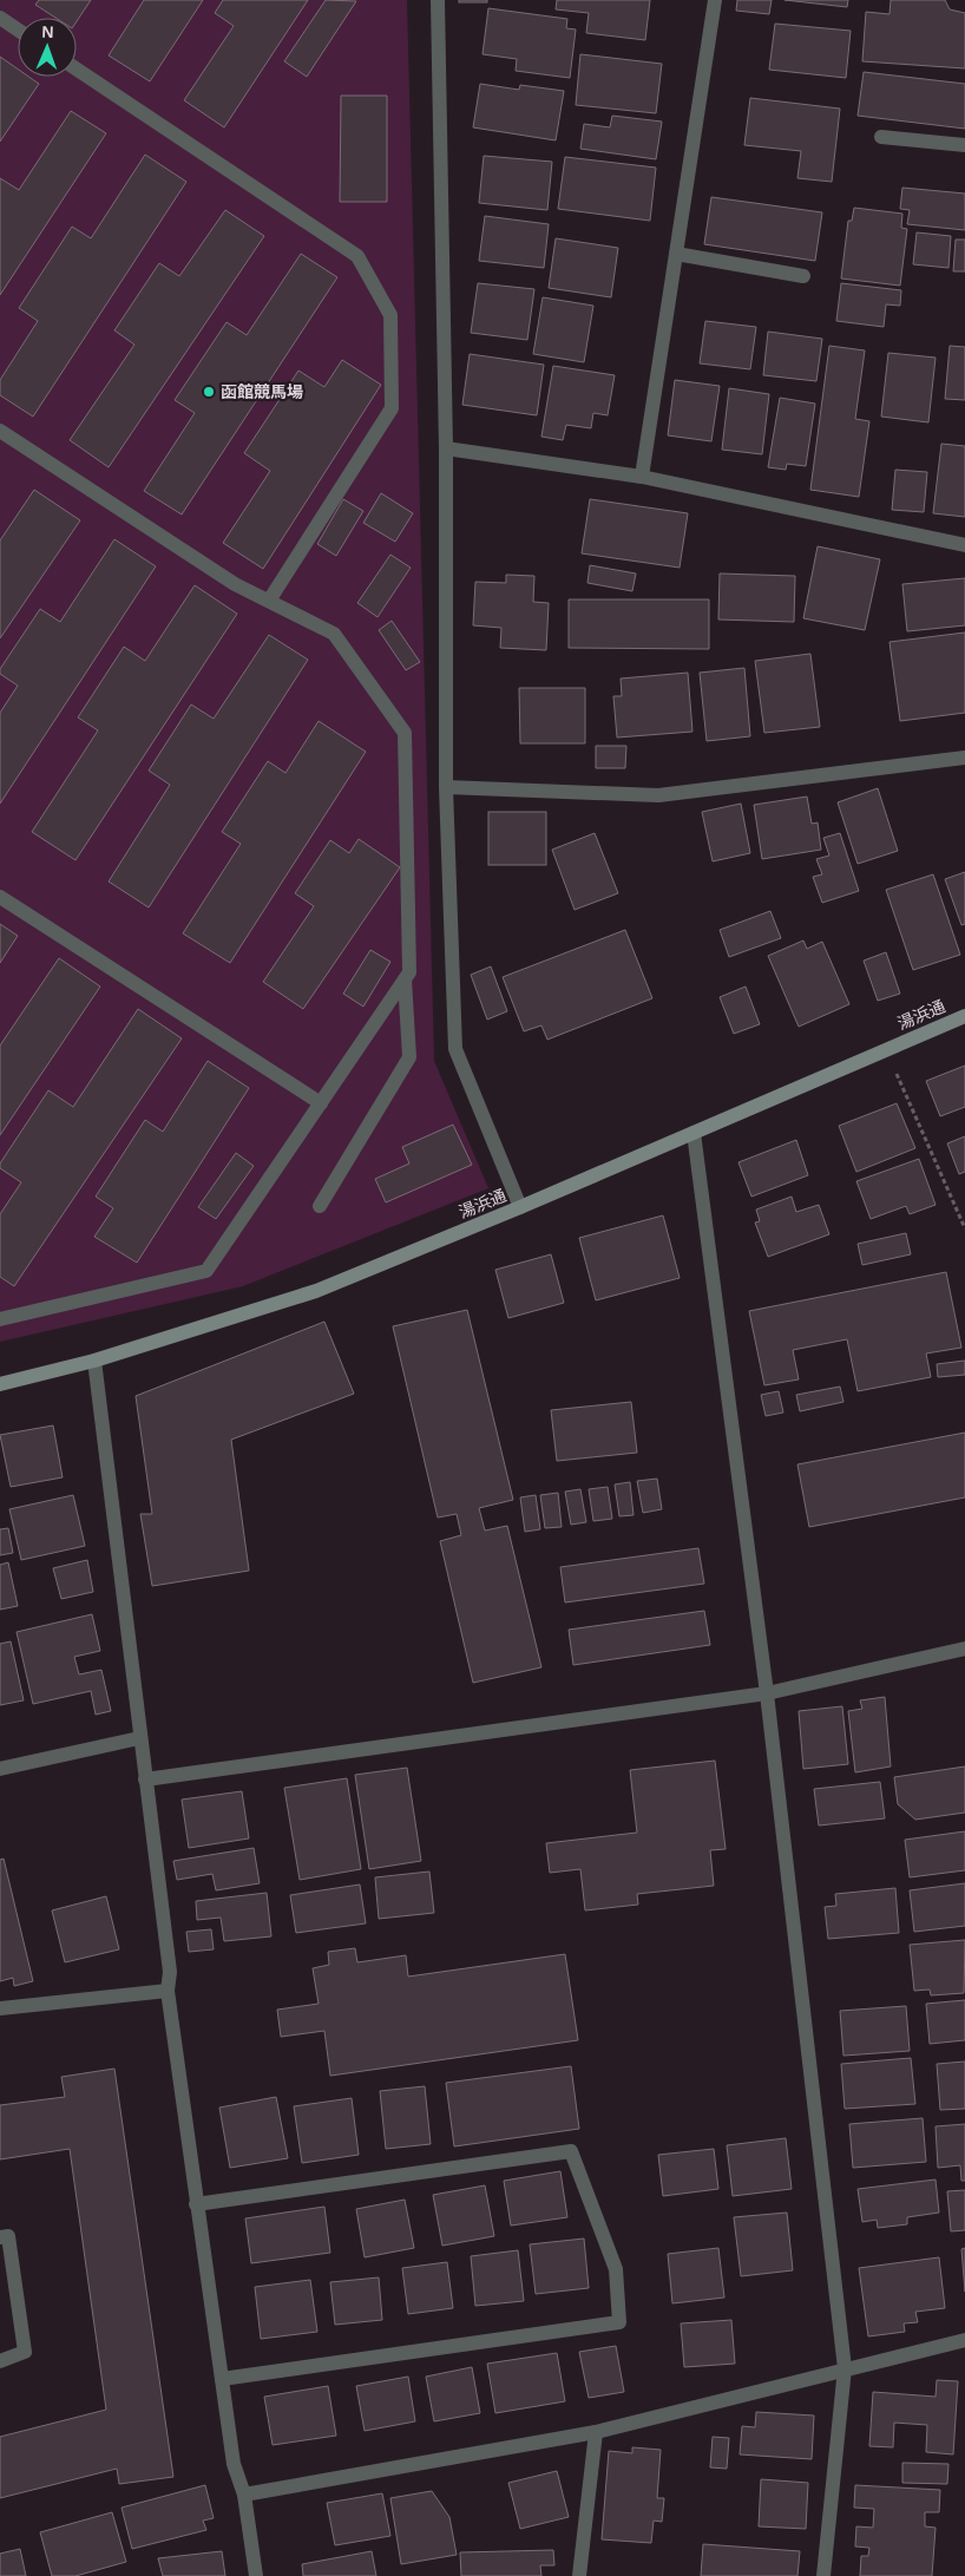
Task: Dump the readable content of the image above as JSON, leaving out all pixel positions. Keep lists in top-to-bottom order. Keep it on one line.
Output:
{"streets":{"street":["湯浜通"]},"places":["函館競馬場"],"north":"top"}
